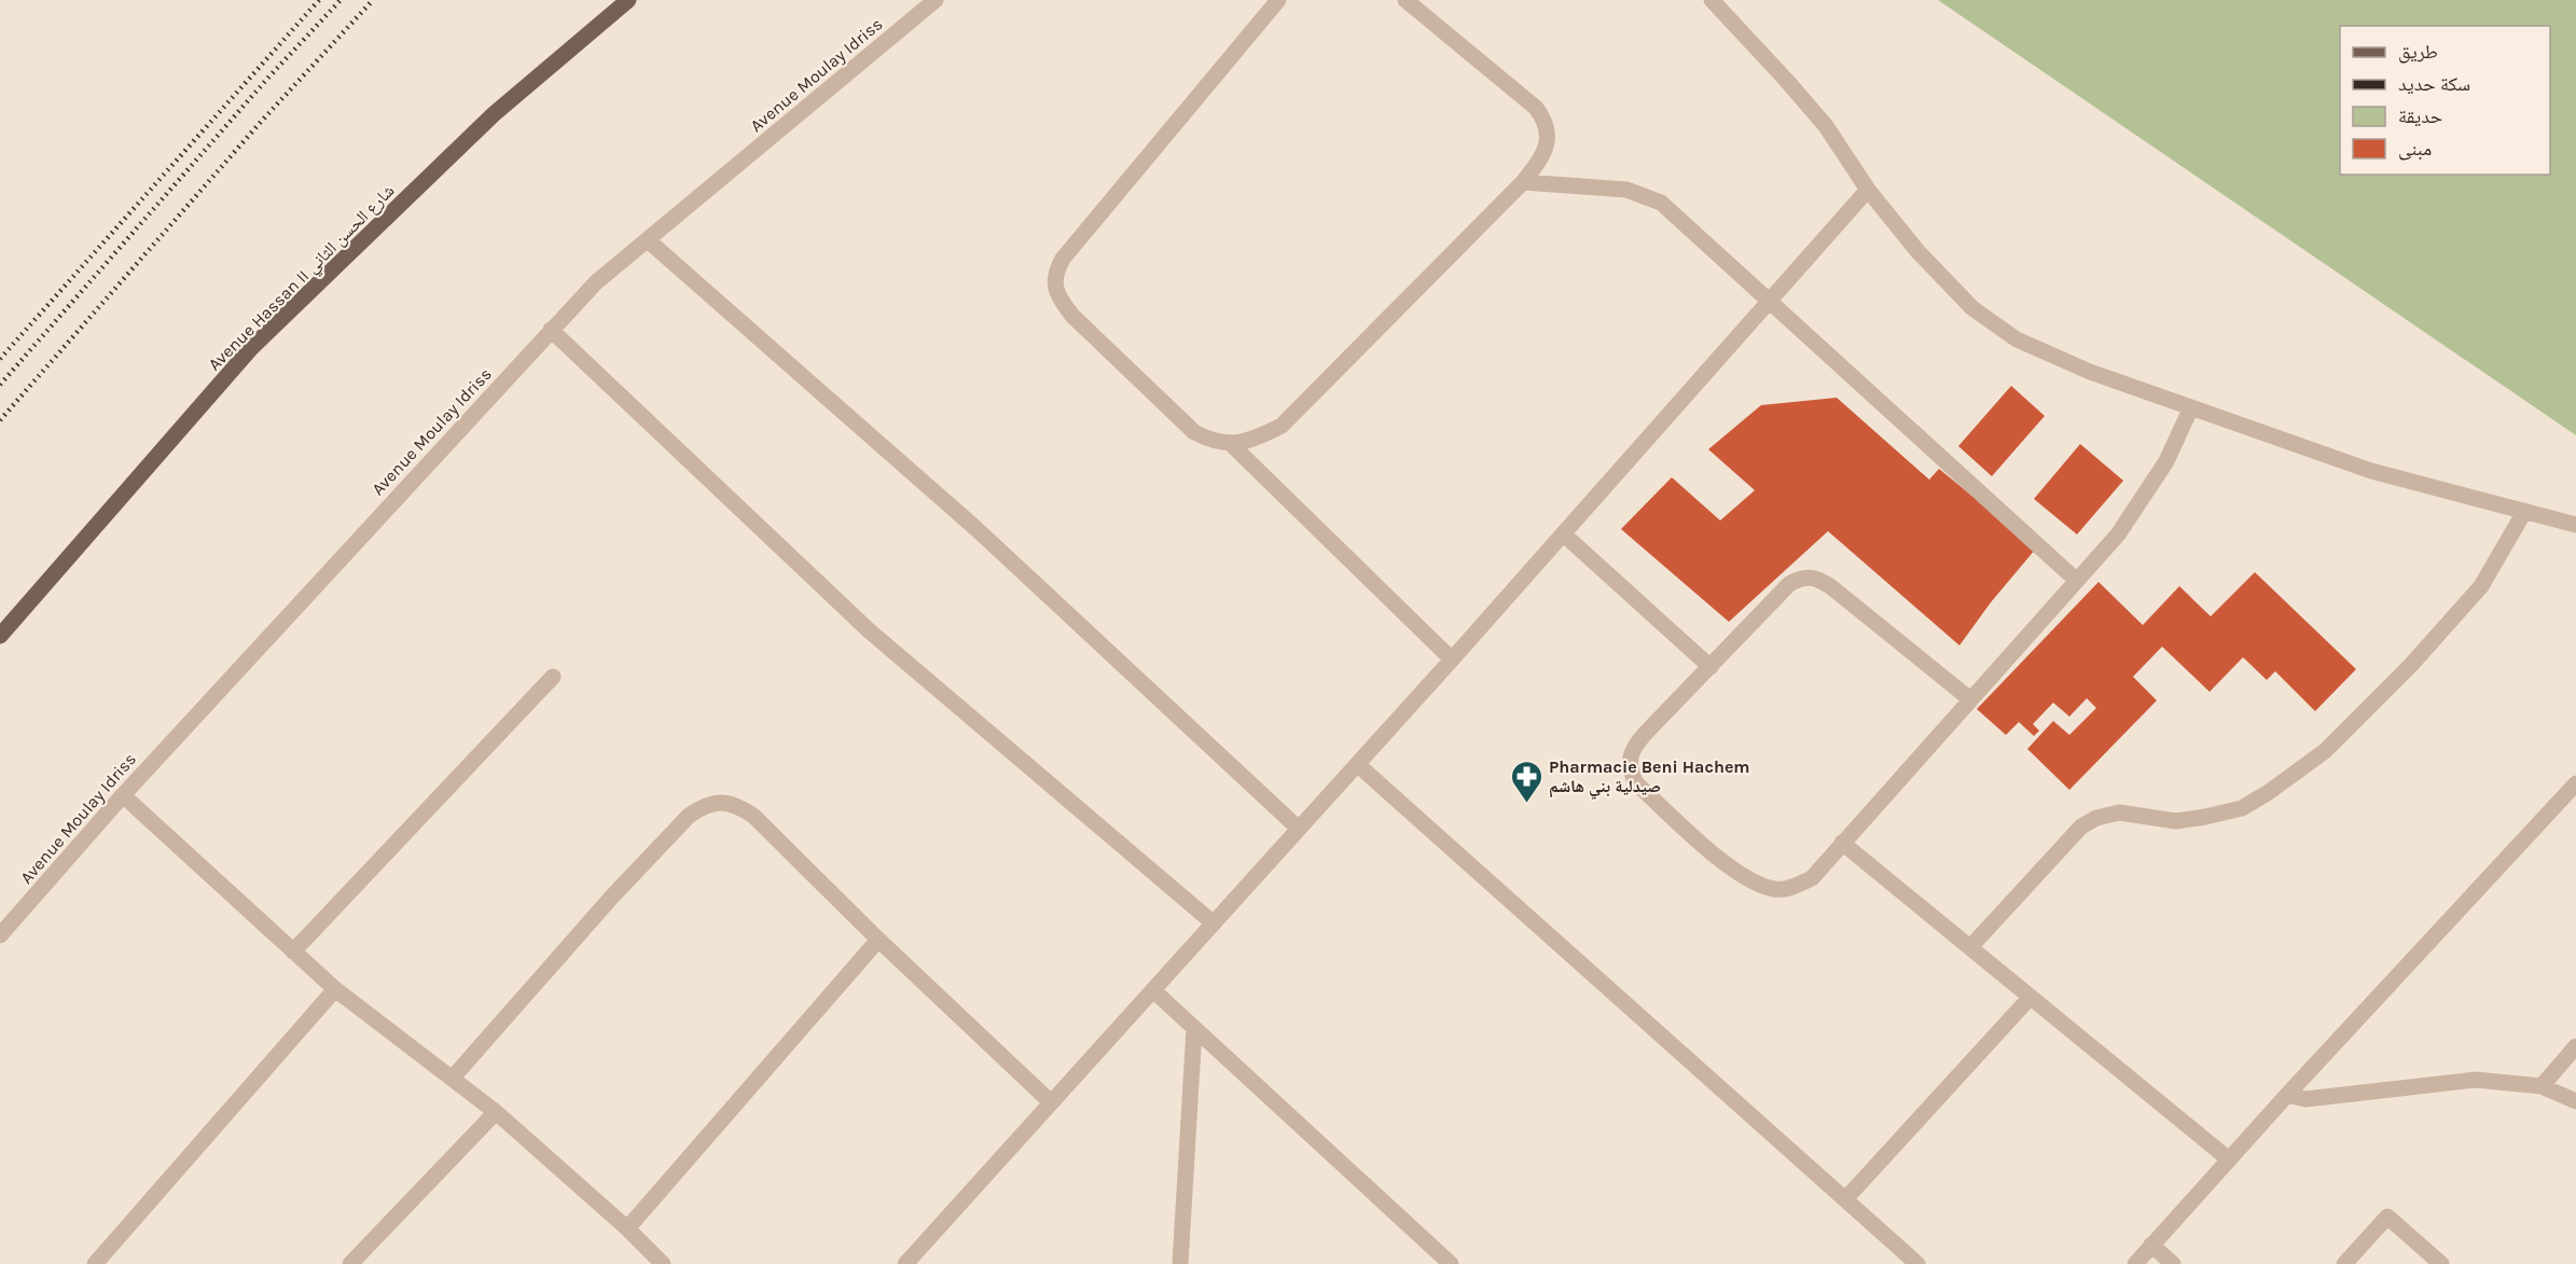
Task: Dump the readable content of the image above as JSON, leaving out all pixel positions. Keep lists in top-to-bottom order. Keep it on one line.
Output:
{"streets":{"main road":["Avenue Hassan II شارع الحسن الثاني"],"street":["Avenue Moulay Idriss"]},"places":{"pharmacy":["Pharmacie Beni Hachem صيدلية بني هاشم"]},"legend":["طريق","سكة حديد","حديقة","مبنى"]}
